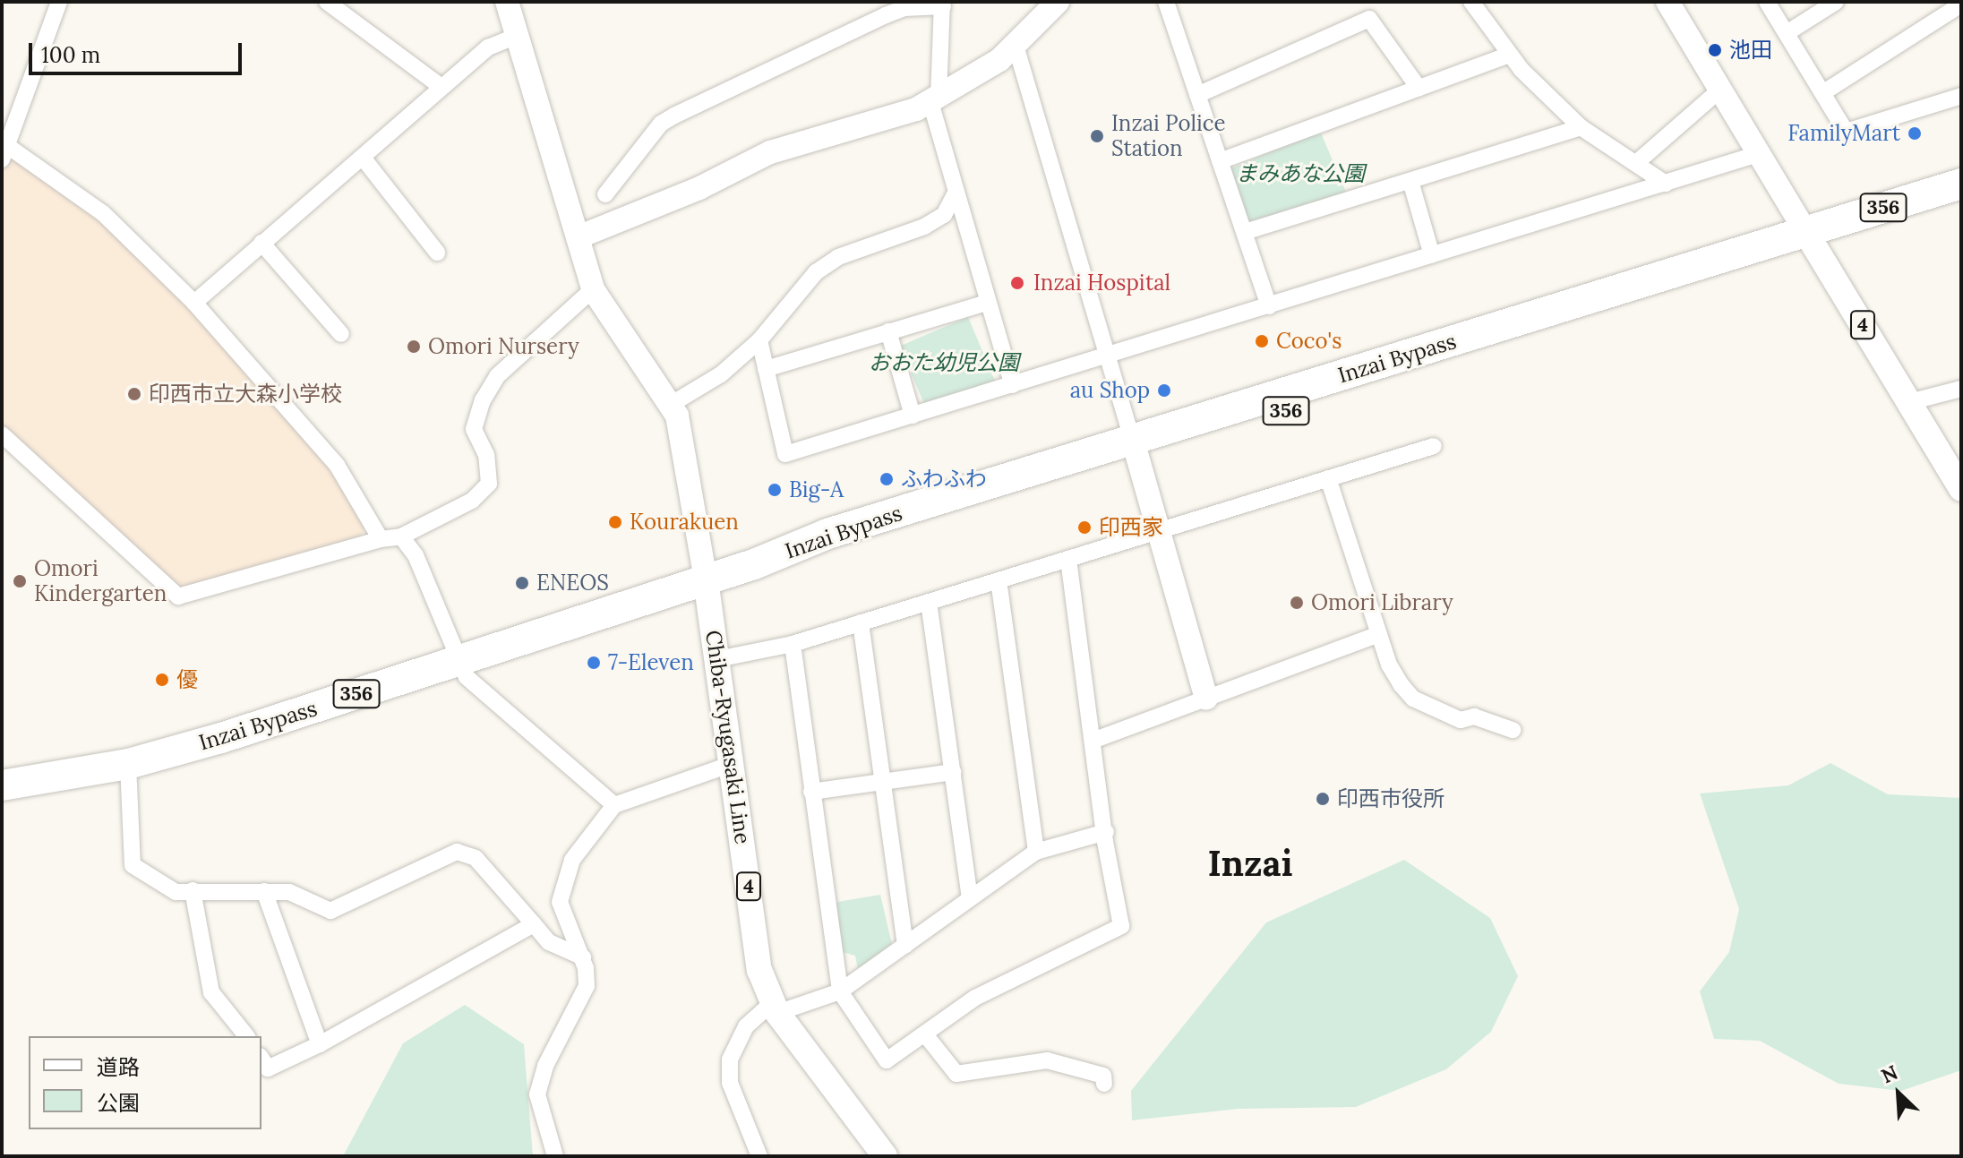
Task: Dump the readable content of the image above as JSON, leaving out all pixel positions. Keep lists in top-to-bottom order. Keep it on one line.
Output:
{"streets":{"highway":["356","Inzai Bypass"],"main road":["4","Chiba-Ryugasaki Line"]},"crossings":[["4","Inzai Bypass"],["Inzai Bypass","Chiba-Ryugasaki Line"]],"districts":["Inzai"],"parks":["まみあな公園","おおた幼児公園"],"places":["池田","FamilyMart","Inzai Police Station","Inzai Hospital","Coco's","Omori Nursery","au Shop","印西市立大森小学校","ふわふわ","Big-A","Kourakuen","印西家","Omori Kindergarten","ENEOS","Omori Library","7-Eleven","優","印西市役所"],"legend":["道路","公園"],"scale_bar":"100 m","north":"top left"}
